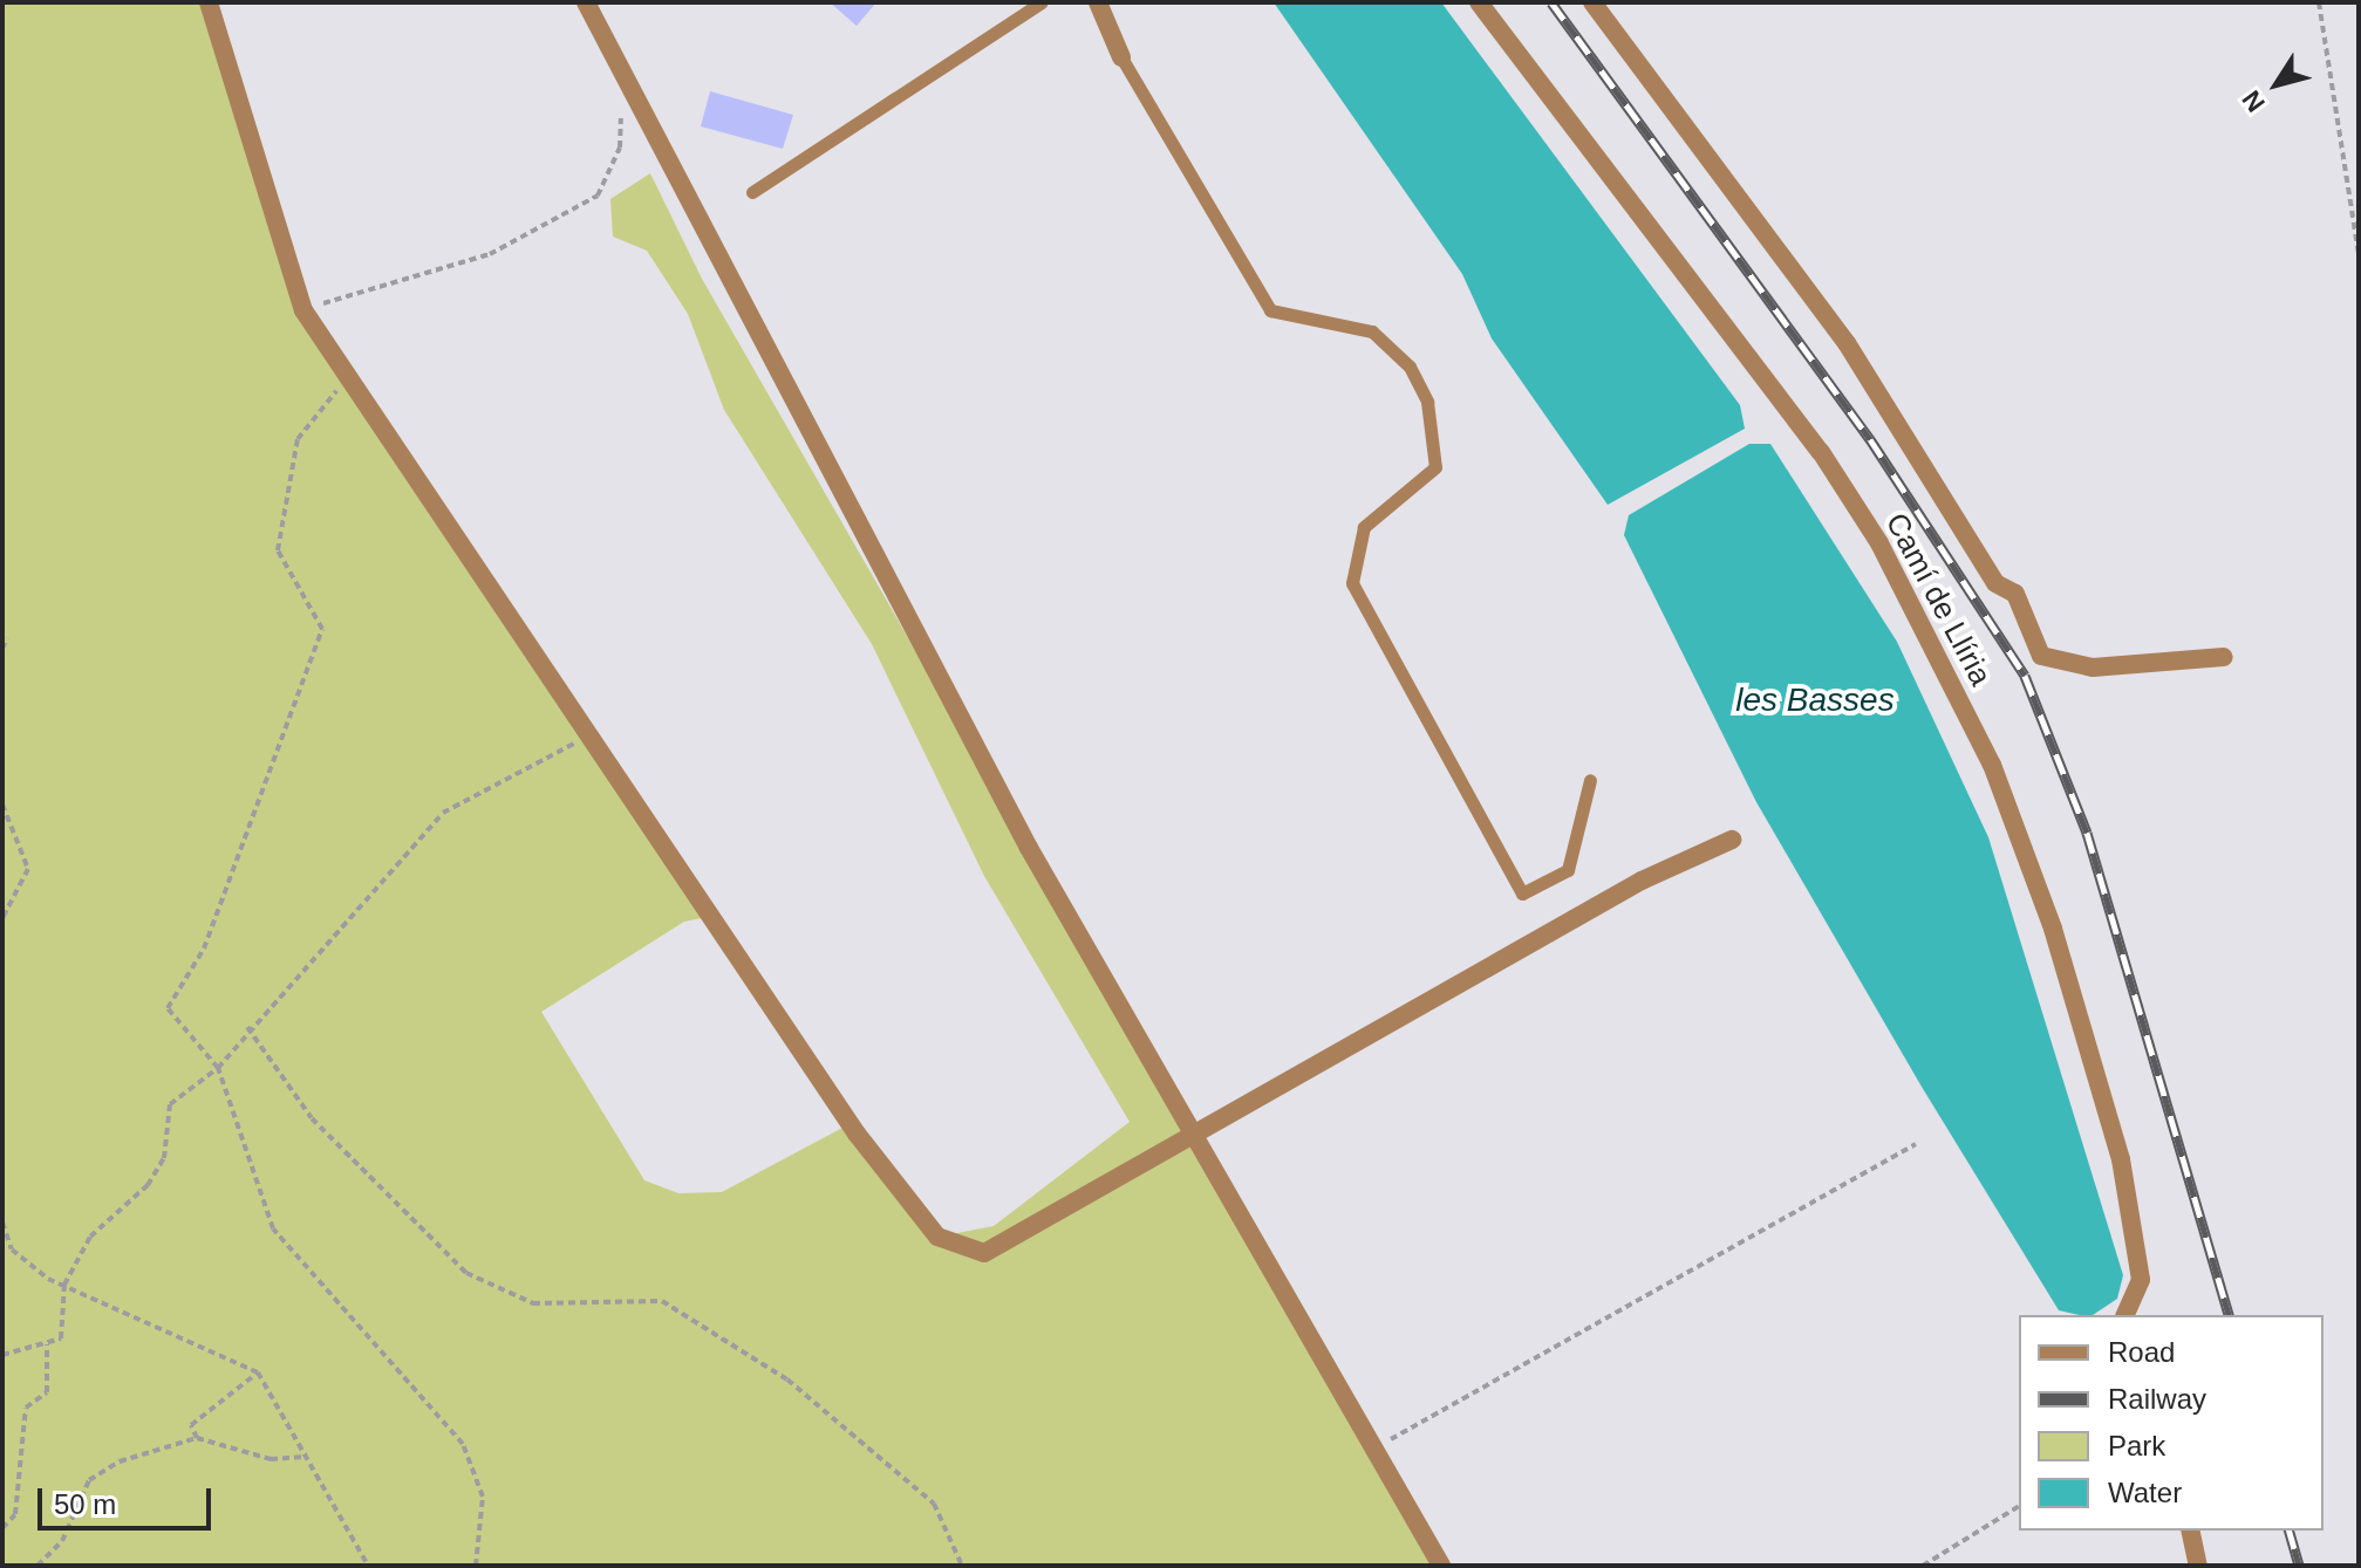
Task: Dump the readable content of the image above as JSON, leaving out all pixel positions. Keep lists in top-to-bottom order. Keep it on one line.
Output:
{"streets":{"street":["Camí de Llíria"]},"water":["les Basses"],"legend":["Road","Railway","Park","Water"],"scale_bar":"50 m","north":"bottom left"}
